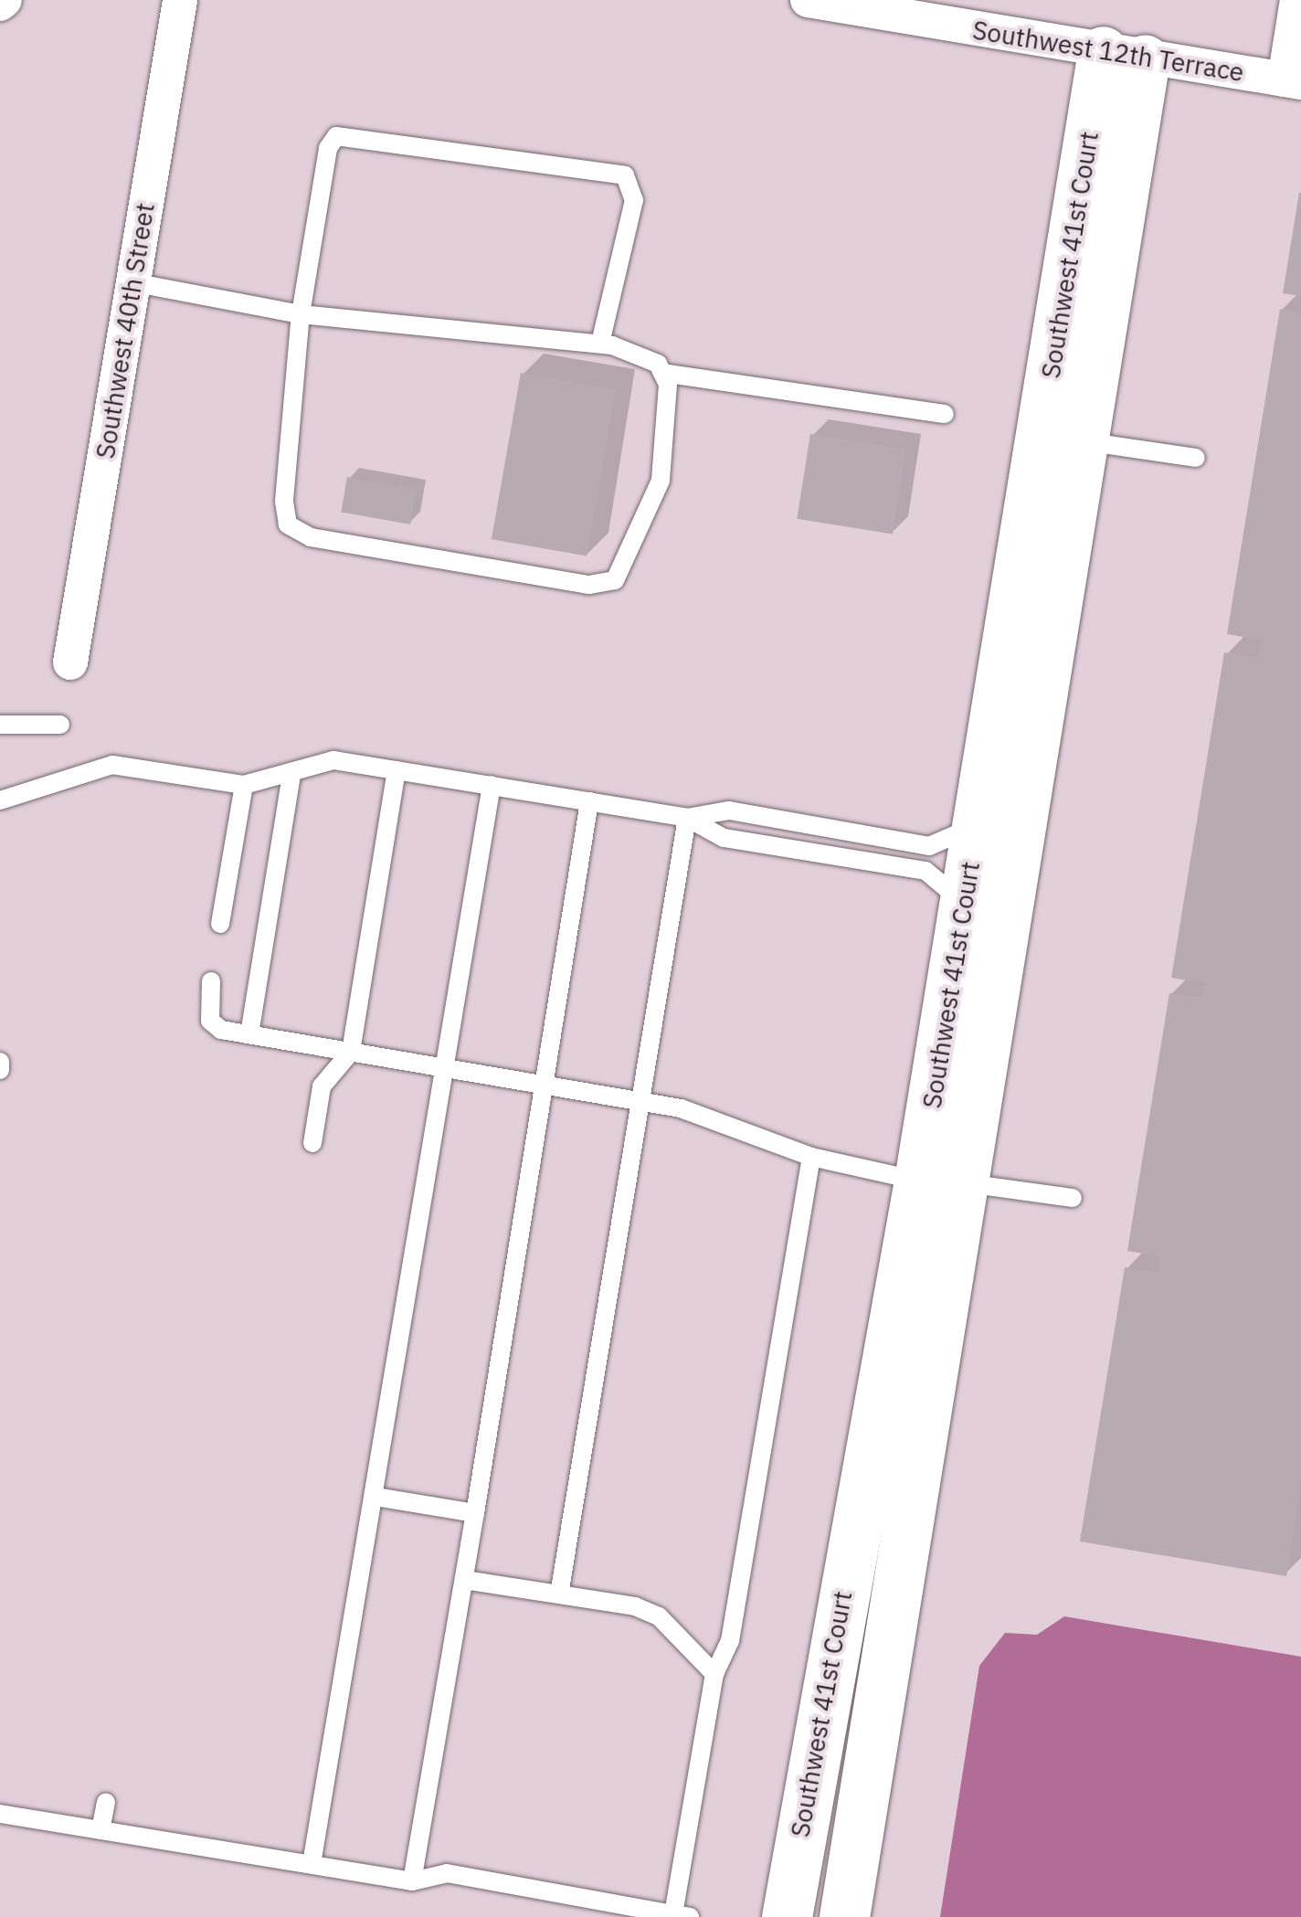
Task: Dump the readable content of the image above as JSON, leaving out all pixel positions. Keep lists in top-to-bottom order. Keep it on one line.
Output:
{"streets":{"street":["Southwest 12th Terrace","Southwest 41st Court","Southwest 40th Street"]},"crossings":[["Southwest 12th Terrace","Southwest 41st Court"]]}
